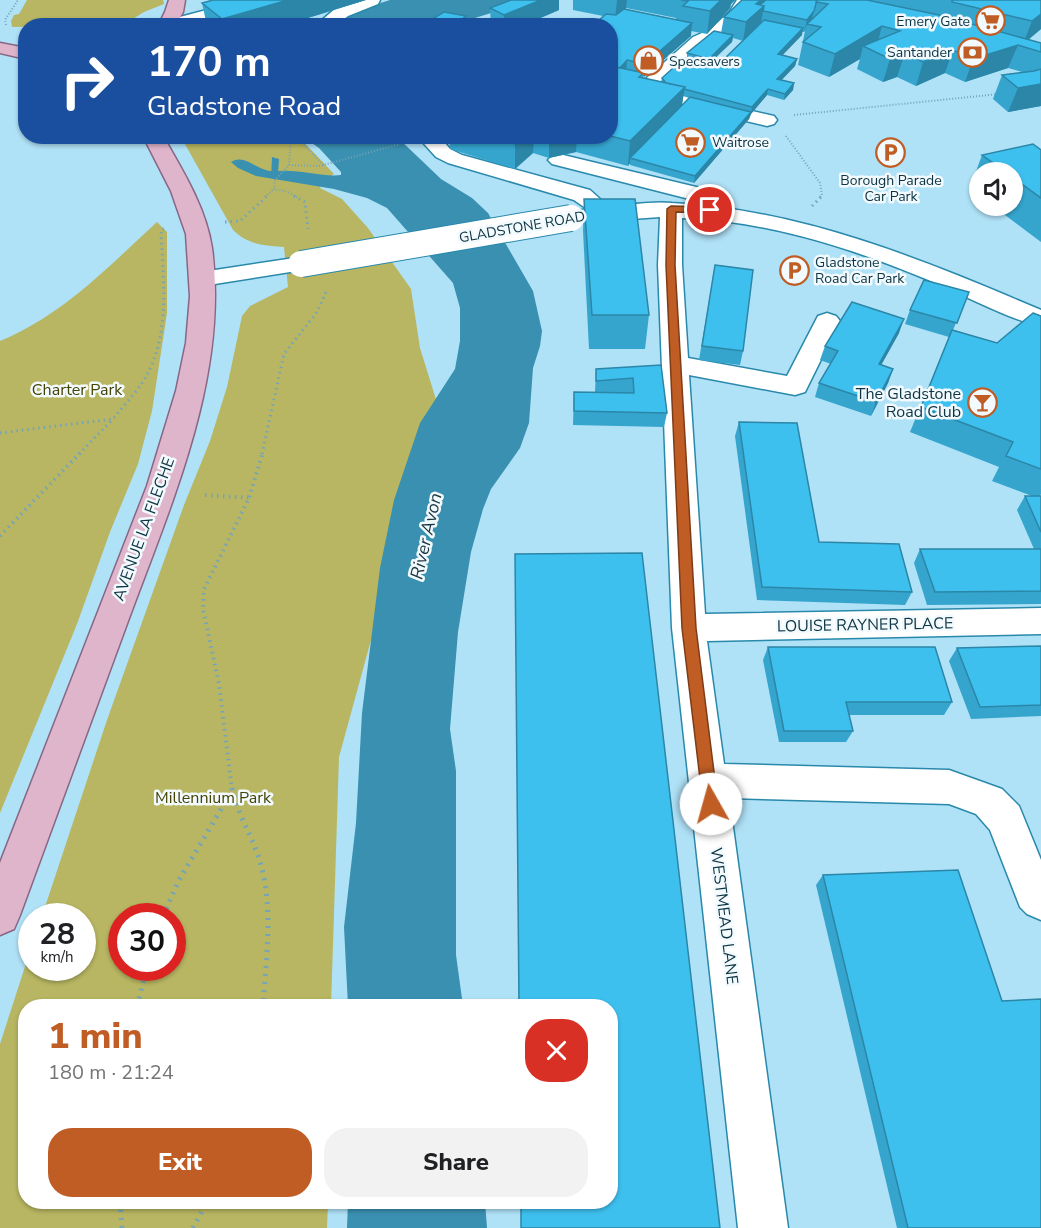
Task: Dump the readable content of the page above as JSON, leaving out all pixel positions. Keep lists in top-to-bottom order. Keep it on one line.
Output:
{"streets":{"main road":["AVENUE LA FLECHE"],"street":["GLADSTONE ROAD","LOUISE RAYNER PLACE","WESTMEAD LANE"]},"crossings":[["GLADSTONE ROAD","AVENUE LA FLECHE"],["GLADSTONE ROAD","WESTMEAD LANE"],["LOUISE RAYNER PLACE","WESTMEAD LANE"]],"water":["River Avon"],"parks":["Charter Park","Millennium Park"],"places":{"supermarket":["Emery Gate","Waitrose"],"bank":["Santander"],"shop":["Specsavers"],"parking":["Borough Parade Car Park","Gladstone Road Car Park"],"bar":["The Gladstone Road Club"]},"page":{"turn":["170 m","Gladstone Road"],"speed":"28 km/h","limit":"30","heading":["1 min","180 m · 21:24"],"buttons":["Exit","Share"]}}
